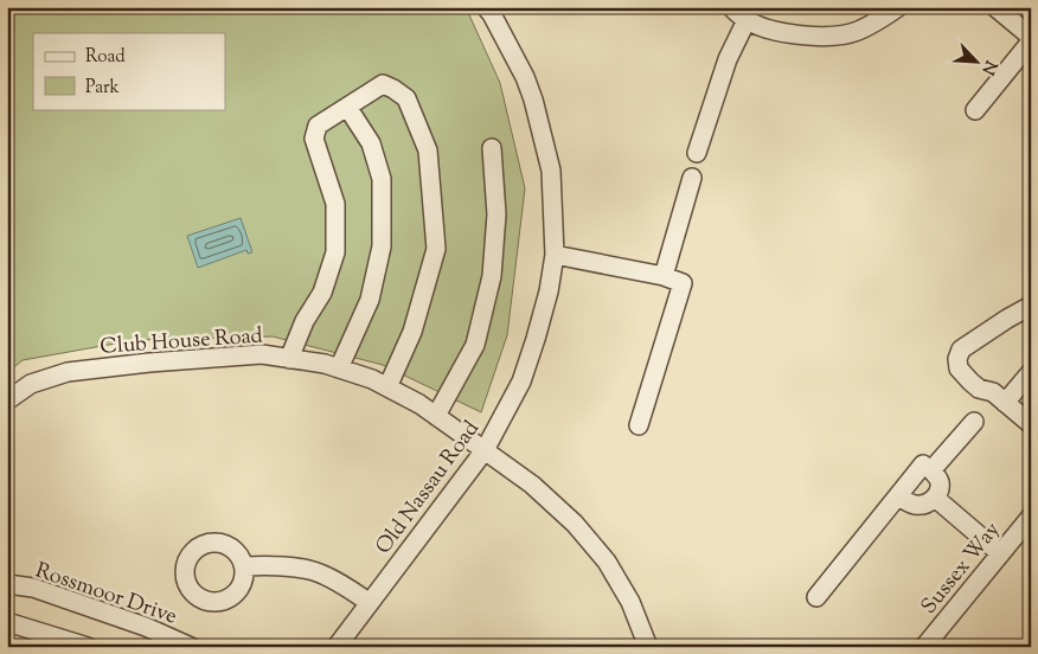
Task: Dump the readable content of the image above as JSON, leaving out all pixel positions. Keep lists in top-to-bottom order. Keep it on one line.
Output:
{"streets":{"street":["Club House Road","Old Nassau Road","Sussex Way","Rossmoor Drive"]},"crossings":[["Club House Road","Old Nassau Road"]],"legend":["Road","Park"],"north":"bottom right"}
